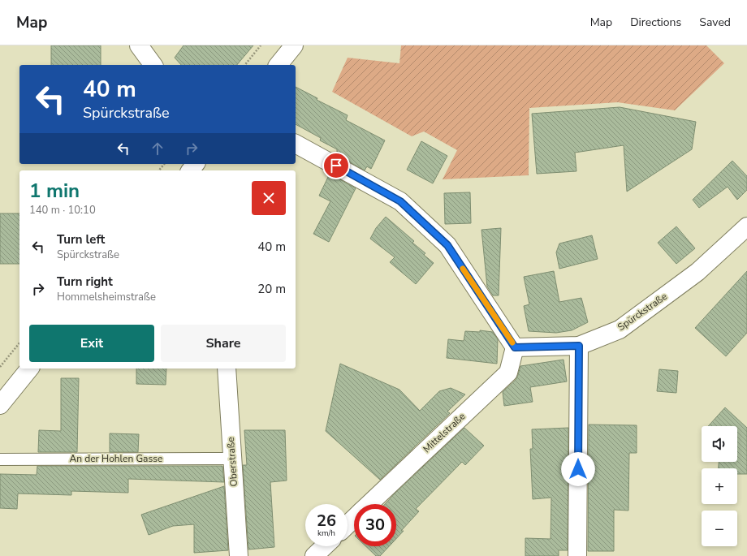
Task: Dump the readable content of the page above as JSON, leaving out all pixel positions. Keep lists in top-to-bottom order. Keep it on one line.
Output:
{"streets":{"street":["Spürckstraße","Mittelstraße","Oberstraße"],"lane":["An der Hohlen Gasse"]},"crossings":[["Spürckstraße","Mittelstraße"],["An der Hohlen Gasse","Oberstraße"]],"page":{"header":"Map","nav":["Map","Directions","Saved"],"turn":["40 m","Spürckstraße"],"heading":["1 min","140 m · 10:10"],"list":[{"name":"Turn left","note":"Spürckstraße","value":"40 m"},{"name":"Turn right","note":"Hommelsheimstraße","value":"20 m"}],"buttons":["Exit","Share"],"map_buttons":["+","−"],"speed":"26 km/h","limit":"30"}}
